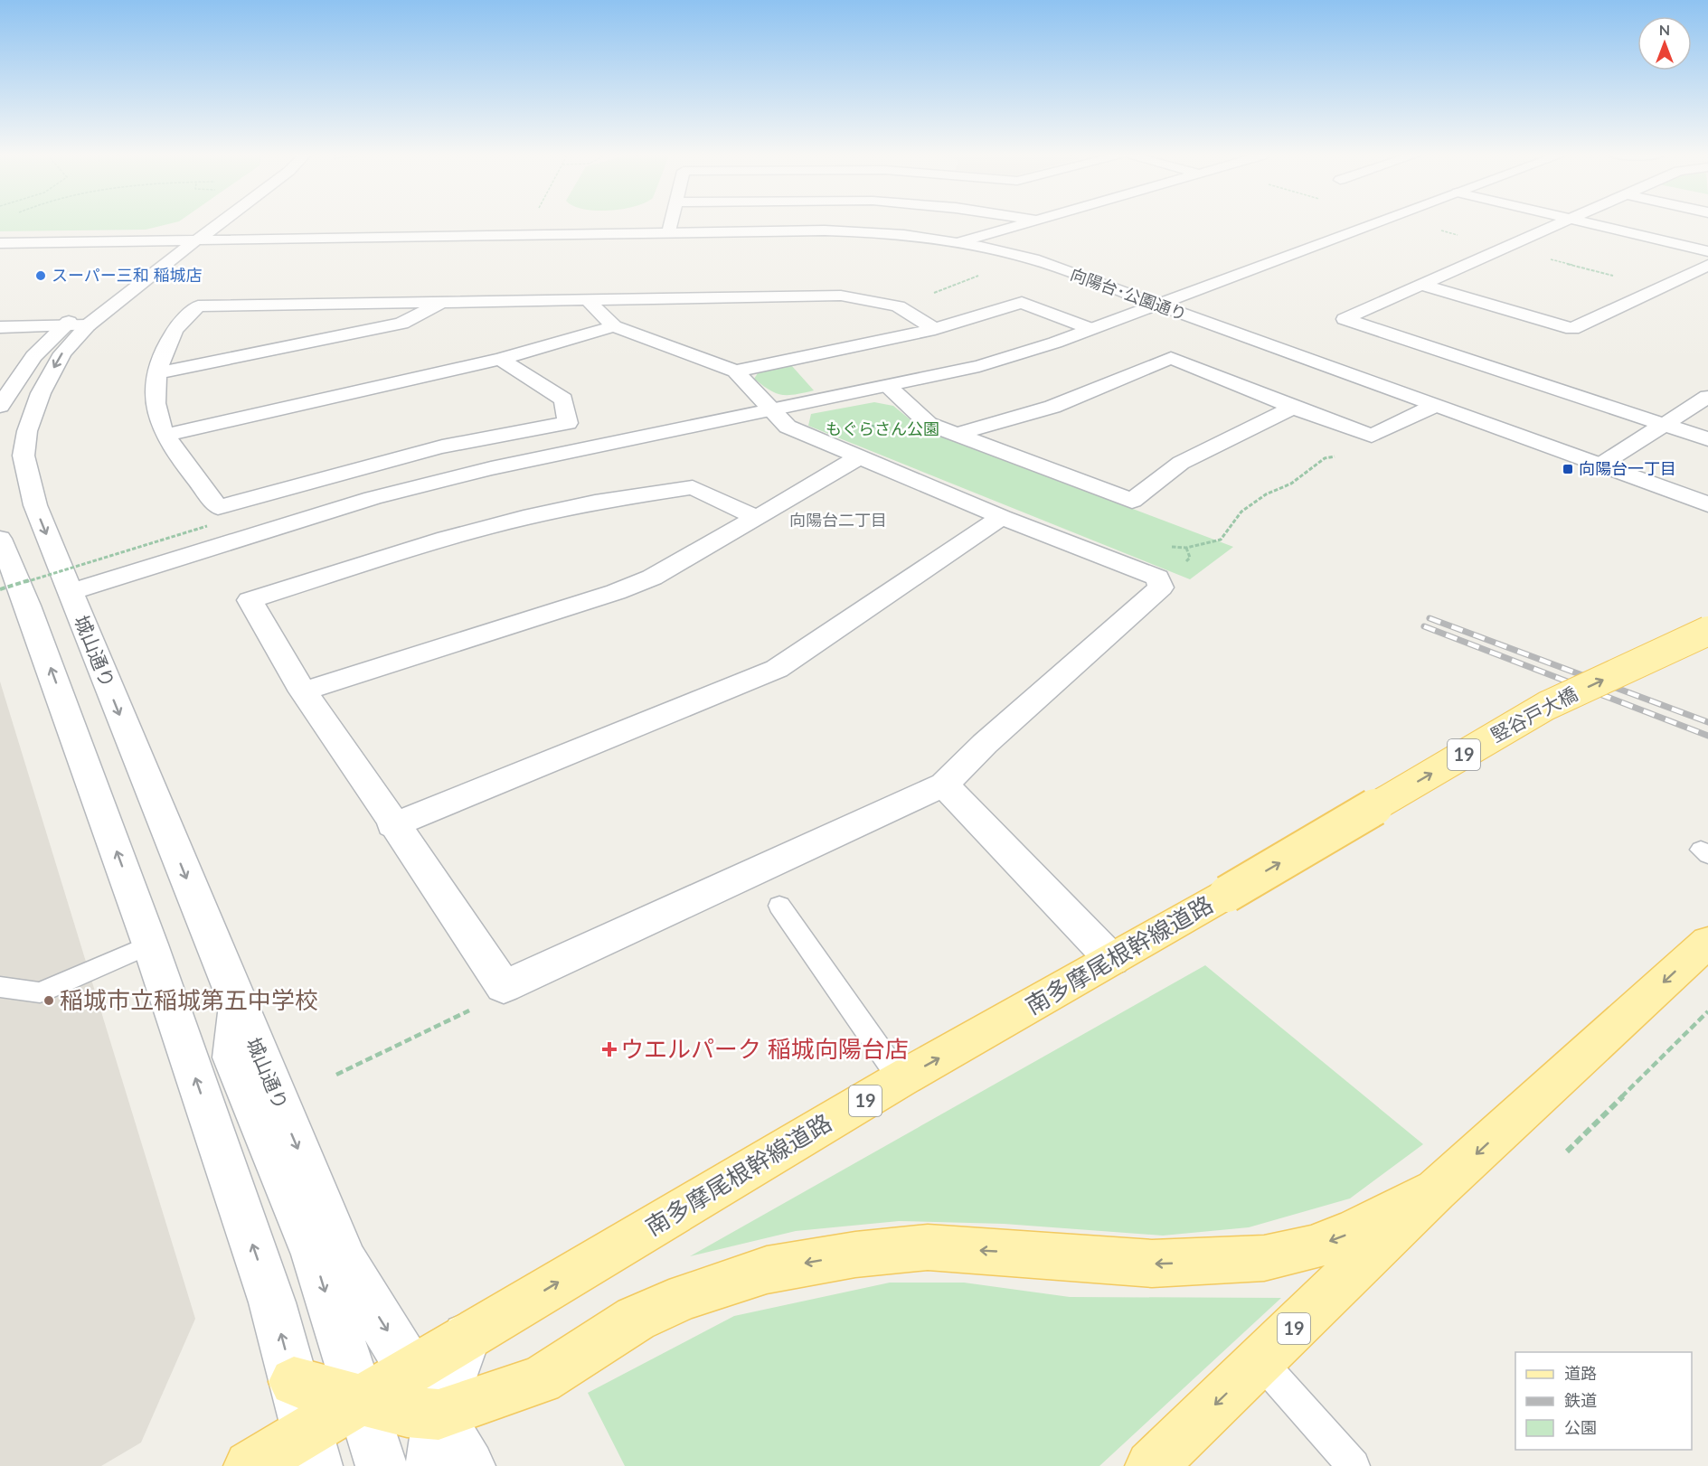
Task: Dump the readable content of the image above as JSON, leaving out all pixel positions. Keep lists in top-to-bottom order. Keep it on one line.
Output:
{"streets":{"main road":["竪谷戸大橋","19","南多摩尾根幹線道路"],"street":["向陽台･公園通り","城山通り"]},"crossings":[["向陽台･公園通り","城山通り"],["城山通り","南多摩尾根幹線道路"],["竪谷戸大橋","南多摩尾根幹線道路"]],"one_way":["竪谷戸大橋"],"districts":["向陽台二丁目"],"parks":["もぐらさん公園"],"places":{"other":["スーパー三和 稲城店","稲城市立稲城第五中学校"],"transit":["向陽台一丁目"],"health":["ウエルパーク 稲城向陽台店"]},"legend":["道路","鉄道","公園"],"north":"top"}
